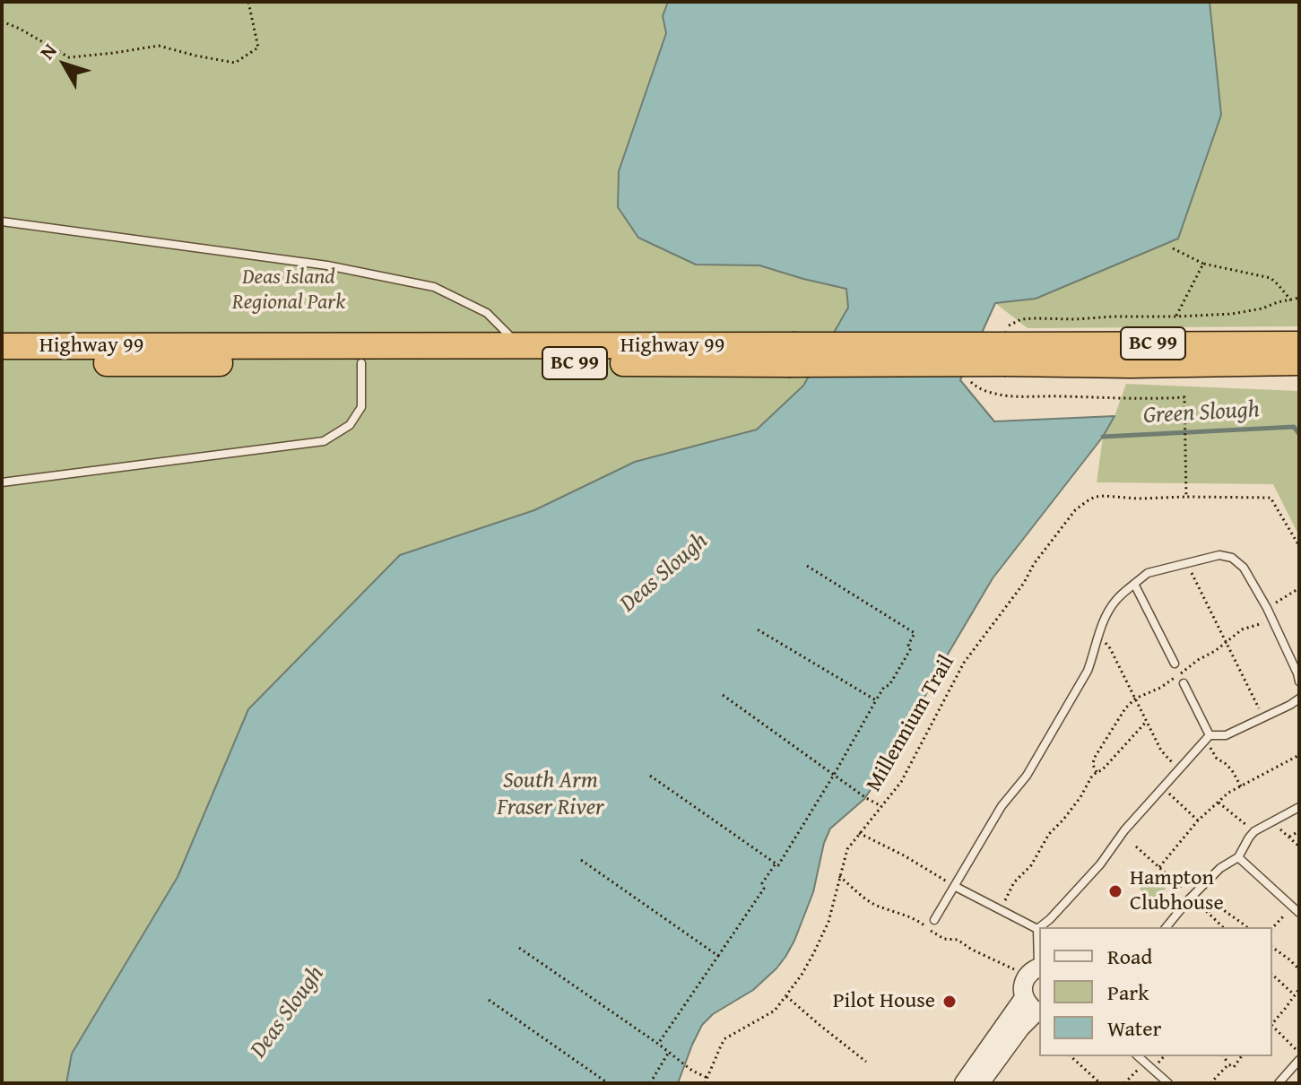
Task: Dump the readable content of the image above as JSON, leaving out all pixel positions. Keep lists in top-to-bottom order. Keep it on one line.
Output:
{"streets":{"highway":["BC 99","Highway 99"],"path":["Millennium Trail"]},"water":["Green Slough","Deas Slough","South Arm Fraser River"],"parks":["Deas Island Regional Park"],"places":["Hampton Clubhouse","Pilot House"],"legend":["Road","Park","Water"],"north":"top left"}
